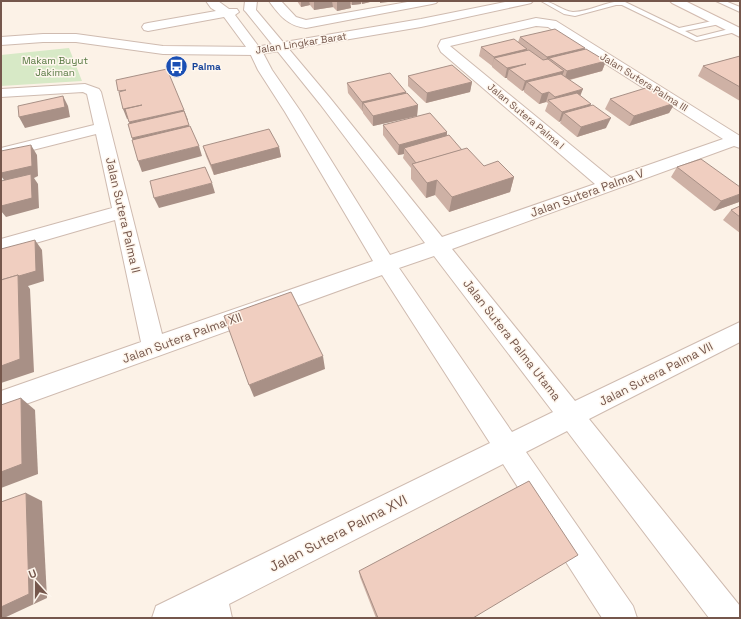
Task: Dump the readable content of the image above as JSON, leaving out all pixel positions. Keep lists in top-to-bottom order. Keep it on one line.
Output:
{"streets":{"street":["Jalan Lingkar Barat","Jalan Sutera Palma III","Jalan Sutera Palma I","Jalan Sutera Palma V","Jalan Sutera Palma II","Jalan Sutera Palma XII","Jalan Sutera Palma Utama","Jalan Sutera Palma VII","Jalan Sutera Palma XVI"]},"crossings":[["Jalan Lingkar Barat","Jalan Sutera Palma Utama"],["Jalan Sutera Palma III","Jalan Sutera Palma I"],["Jalan Sutera Palma III","Jalan Sutera Palma V"],["Jalan Sutera Palma I","Jalan Sutera Palma V"],["Jalan Sutera Palma V","Jalan Sutera Palma XII"],["Jalan Sutera Palma V","Jalan Sutera Palma Utama"],["Jalan Sutera Palma II","Jalan Sutera Palma XII"],["Jalan Sutera Palma Utama","Jalan Sutera Palma VII"],["Jalan Sutera Palma VII","Jalan Sutera Palma XVI"]],"parks":["Makam Buyut Jakiman"],"places":{"bus stop":["Palma"]},"north":"top"}
